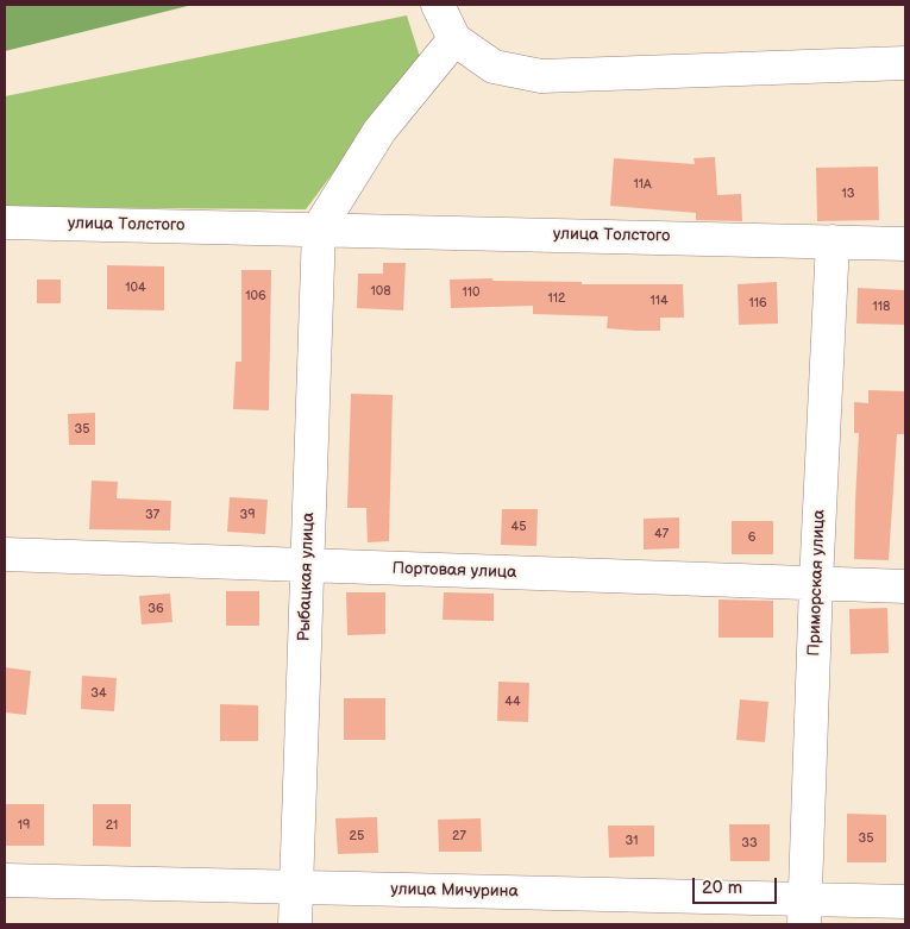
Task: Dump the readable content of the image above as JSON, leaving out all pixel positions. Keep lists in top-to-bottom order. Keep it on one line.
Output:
{"streets":{"street":["улица Толстого","Портовая улица","Рыбацкая улица","Приморская улица","улица Мичурина"]},"crossings":[["улица Толстого","Рыбацкая улица"],["улица Толстого","Приморская улица"],["Портовая улица","Рыбацкая улица"],["Портовая улица","Приморская улица"],["Рыбацкая улица","улица Мичурина"],["Приморская улица","улица Мичурина"]],"house_numbers":["11А","13","104","108","110","106","112","114","116","118","35","37","39","45","47","6","36","34","44","19","21","25","27","35","31","33"],"scale_bar":"20 m"}
